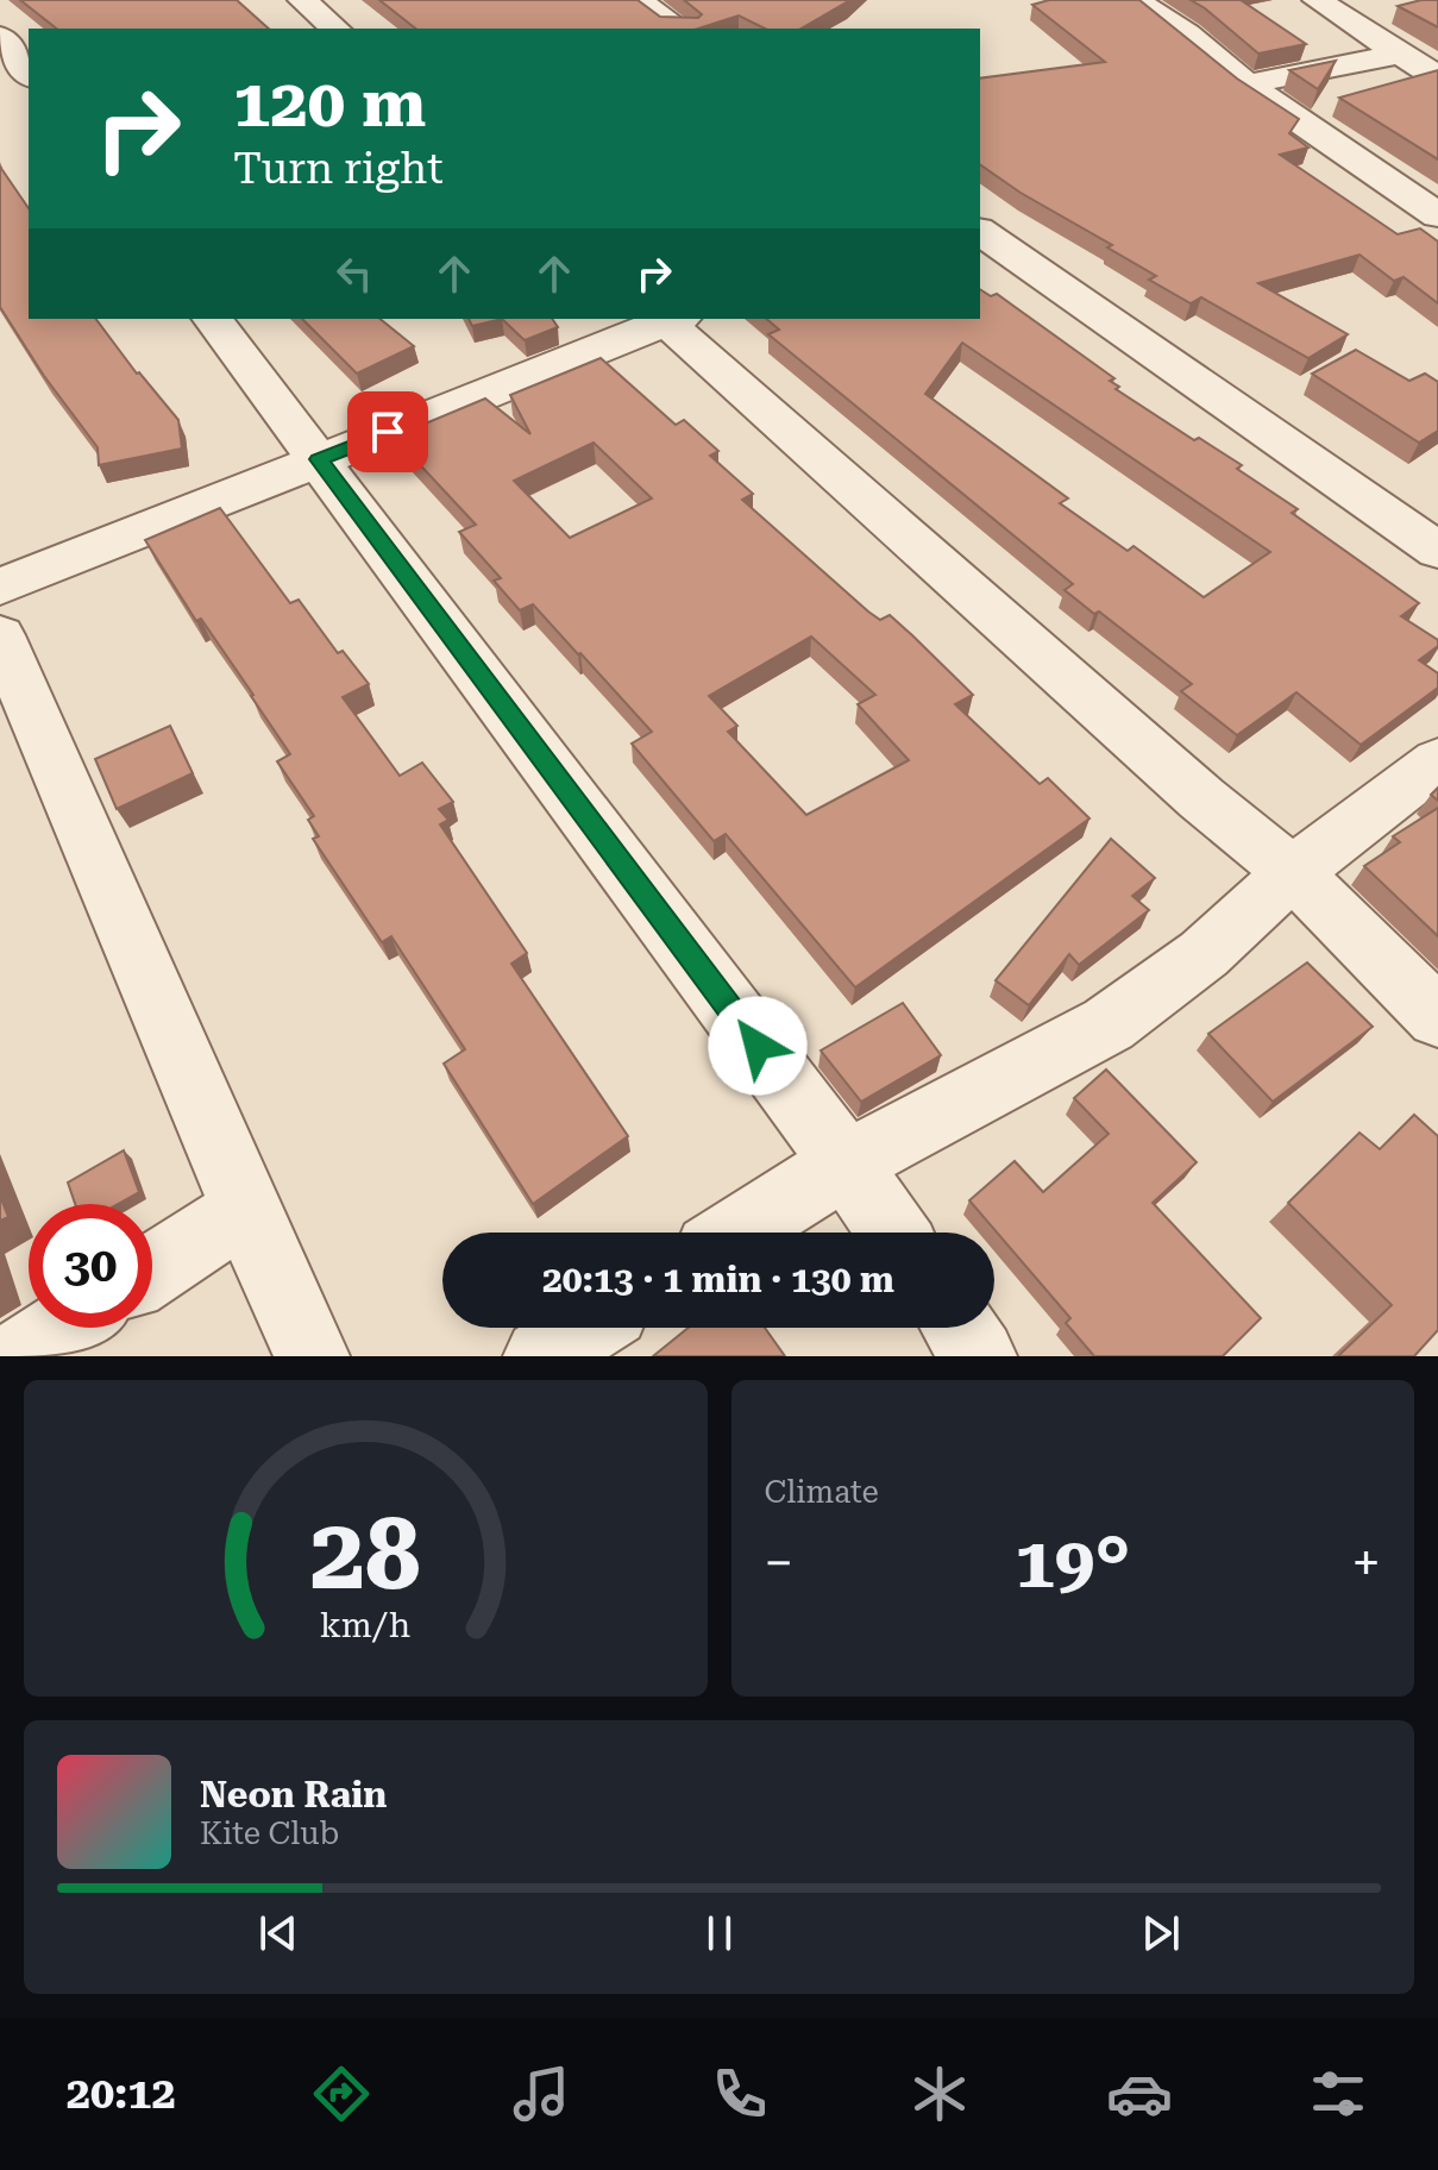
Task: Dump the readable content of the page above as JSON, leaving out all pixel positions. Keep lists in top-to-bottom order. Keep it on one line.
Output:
{"page":{"turn":["120 m","Turn right"],"limit":"30","trip":"20:13 · 1 min · 130 m","tile":"Climate","heat":["−","19°","+"],"song":["Neon Rain","Kite Club"],"tabs":"20:12","gauge":["28","km/h"]}}
